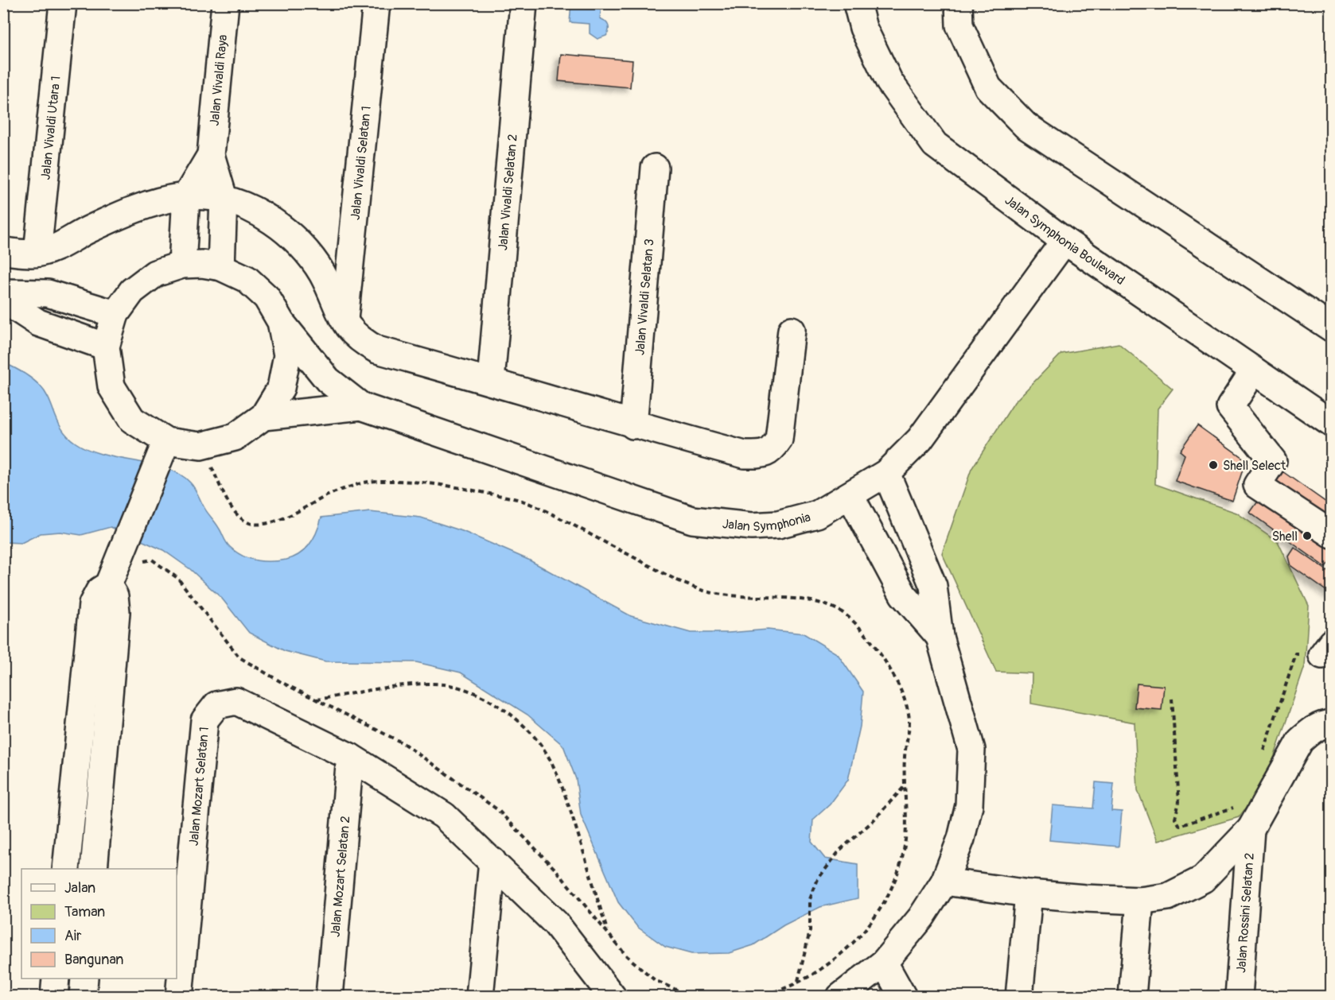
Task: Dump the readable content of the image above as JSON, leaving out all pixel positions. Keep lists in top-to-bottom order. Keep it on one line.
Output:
{"streets":{"street":["Jalan Vivaldi Raya","Jalan Vivaldi Utara 1","Jalan Vivaldi Selatan 1","Jalan Vivaldi Selatan 2","Jalan Symphonia Boulevard","Jalan Vivaldi Selatan 3","Jalan Symphonia","Jalan Mozart Selatan 1","Jalan Mozart Selatan 2","Jalan Rossini Selatan 2"]},"crossings":[["Jalan Symphonia Boulevard","Jalan Symphonia"],["Jalan Mozart Selatan 1","Jalan Mozart Selatan 2"]],"places":["Shell Select","Shell"],"legend":["Jalan","Taman","Air","Bangunan"]}
